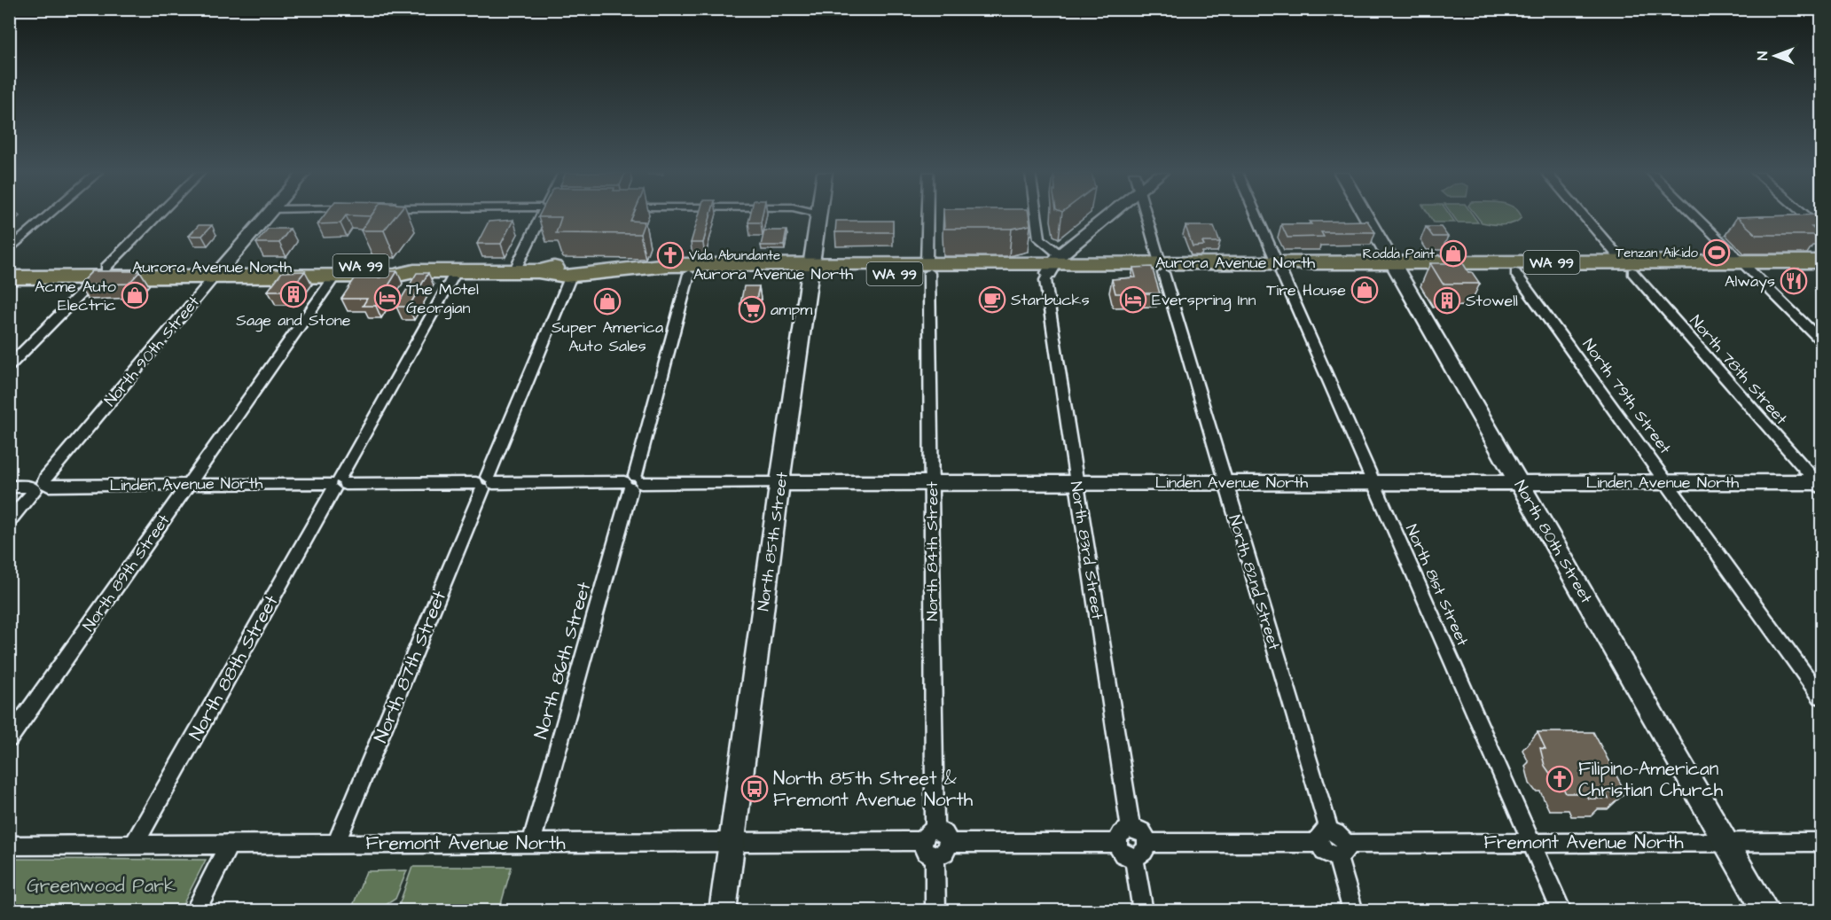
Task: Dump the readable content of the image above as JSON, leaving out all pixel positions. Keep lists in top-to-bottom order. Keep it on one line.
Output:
{"streets":{"highway":["Aurora Avenue North","WA 99"],"street":["North 90th Street","North 78th Street","North 79th Street","Linden Avenue North","North 85th Street","North 80th Street","North 83rd Street","North 84th Street","North 89th Street","North 82nd Street","North 81st Street","North 86th Street","North 87th Street","North 88th Street","Fremont Avenue North"]},"crossings":[["Aurora Avenue North","North 90th Street"],["Aurora Avenue North","North 78th Street"],["Aurora Avenue North","North 79th Street"],["Aurora Avenue North","North 85th Street"],["Aurora Avenue North","North 80th Street"],["Aurora Avenue North","North 83rd Street"],["Aurora Avenue North","North 84th Street"],["Aurora Avenue North","North 89th Street"],["Aurora Avenue North","North 82nd Street"],["Aurora Avenue North","North 81st Street"],["Aurora Avenue North","North 86th Street"],["Aurora Avenue North","North 87th Street"],["Aurora Avenue North","North 88th Street"],["North 90th Street","Linden Avenue North"],["North 78th Street","Linden Avenue North"],["North 79th Street","Linden Avenue North"],["Linden Avenue North","North 85th Street"],["Linden Avenue North","North 80th Street"],["Linden Avenue North","North 83rd Street"],["Linden Avenue North","North 84th Street"],["Linden Avenue North","North 89th Street"],["Linden Avenue North","North 82nd Street"],["Linden Avenue North","North 81st Street"],["Linden Avenue North","North 86th Street"],["Linden Avenue North","North 87th Street"],["Linden Avenue North","North 88th Street"],["North 85th Street","Fremont Avenue North"],["North 80th Street","Fremont Avenue North"],["North 84th Street","Fremont Avenue North"],["North 81st Street","Fremont Avenue North"],["North 86th Street","Fremont Avenue North"],["North 87th Street","Fremont Avenue North"],["North 88th Street","Fremont Avenue North"]],"parks":["Greenwood Park"],"places":{"sports":["Tenzan Aikido"],"shop":["Rodda Paint","Tire House","Acme Auto Electric","Super America Auto Sales"],"church":["Vida Abundante","Filipino-American Christian Church"],"restaurant":["Always"],"building":["Sage and Stone","Stowell"],"hotel":["The Motel Georgian","Everspring Inn"],"cafe":["Starbucks"],"supermarket":["ampm"],"bus stop":["North 85th Street & Fremont Avenue North"]},"north":"left"}
